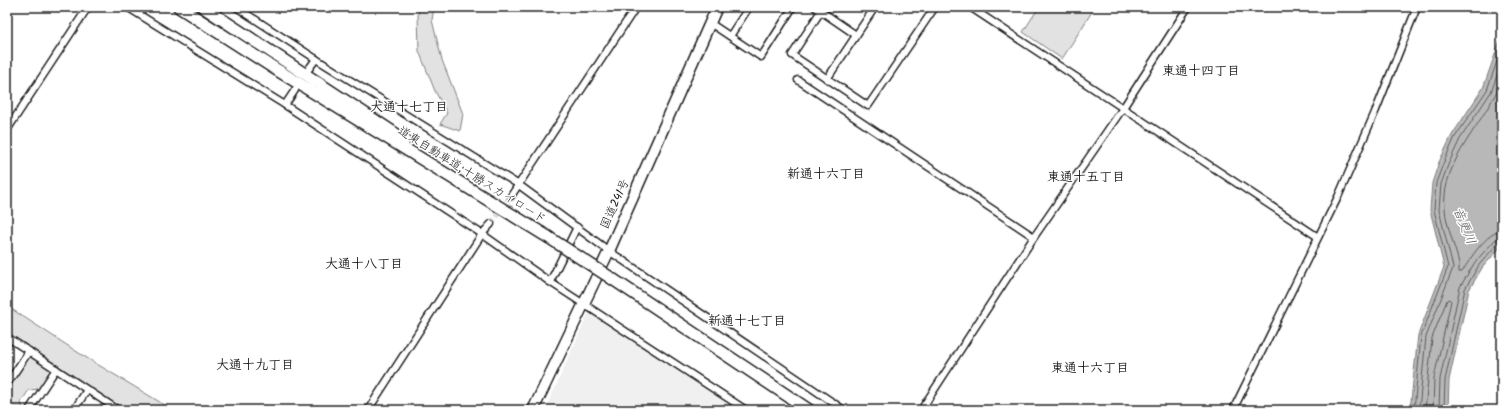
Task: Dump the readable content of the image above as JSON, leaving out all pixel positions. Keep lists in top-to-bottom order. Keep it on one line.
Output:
{"streets":{"highway":["道東自動車道;十勝スカイロード","国道241号"]},"districts":["東通十四丁目","大通十七丁目","新通十六丁目","東通十五丁目","大通十八丁目","新通十七丁目","大通十九丁目","東通十六丁目"],"water":["音更川"]}
